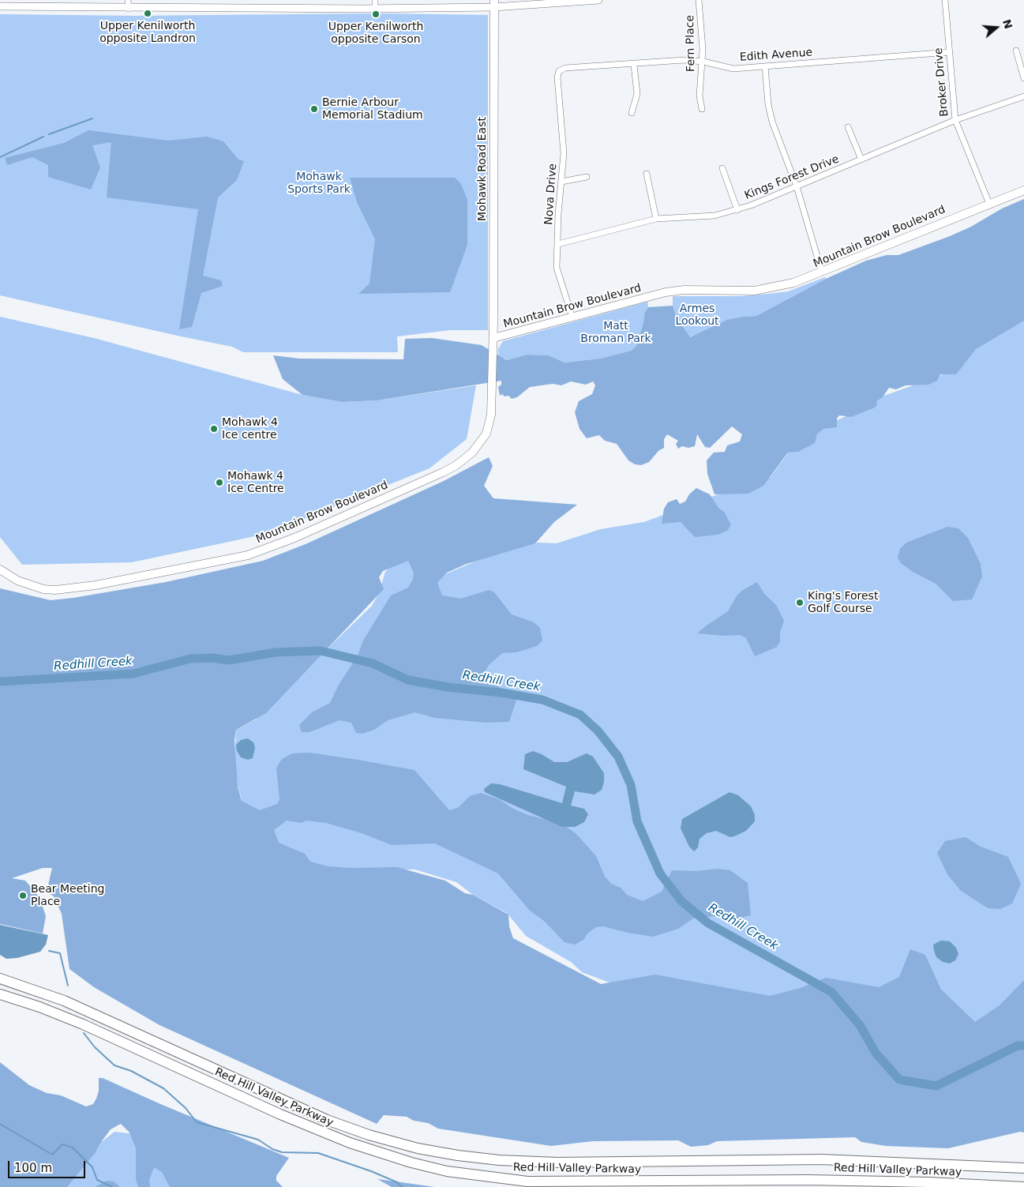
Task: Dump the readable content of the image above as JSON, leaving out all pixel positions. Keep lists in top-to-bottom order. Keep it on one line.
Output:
{"streets":{"highway":["Red Hill Valley Parkway"],"main road":["Mohawk Road East","Mountain Brow Boulevard"],"street":["Fern Place","Edith Avenue","Broker Drive","Kings Forest Drive","Nova Drive"]},"crossings":[["Fern Place","Edith Avenue"],["Edith Avenue","Broker Drive"],["Edith Avenue","Nova Drive"],["Broker Drive","Kings Forest Drive"],["Broker Drive","Mountain Brow Boulevard"],["Mohawk Road East","Mountain Brow Boulevard"],["Kings Forest Drive","Nova Drive"],["Nova Drive","Mountain Brow Boulevard"]],"water":["Redhill Creek"],"parks":["Mohawk Sports Park","Armes Lookout","Matt Broman Park"],"places":["Upper Kenilworth opposite Landron","Upper Kenilworth opposite Carson","Bernie Arbour Memorial Stadium","Mohawk 4 Ice centre","Mohawk 4 Ice Centre","King's Forest Golf Course","Bear Meeting Place"],"scale_bar":"100 m","north":"right"}
